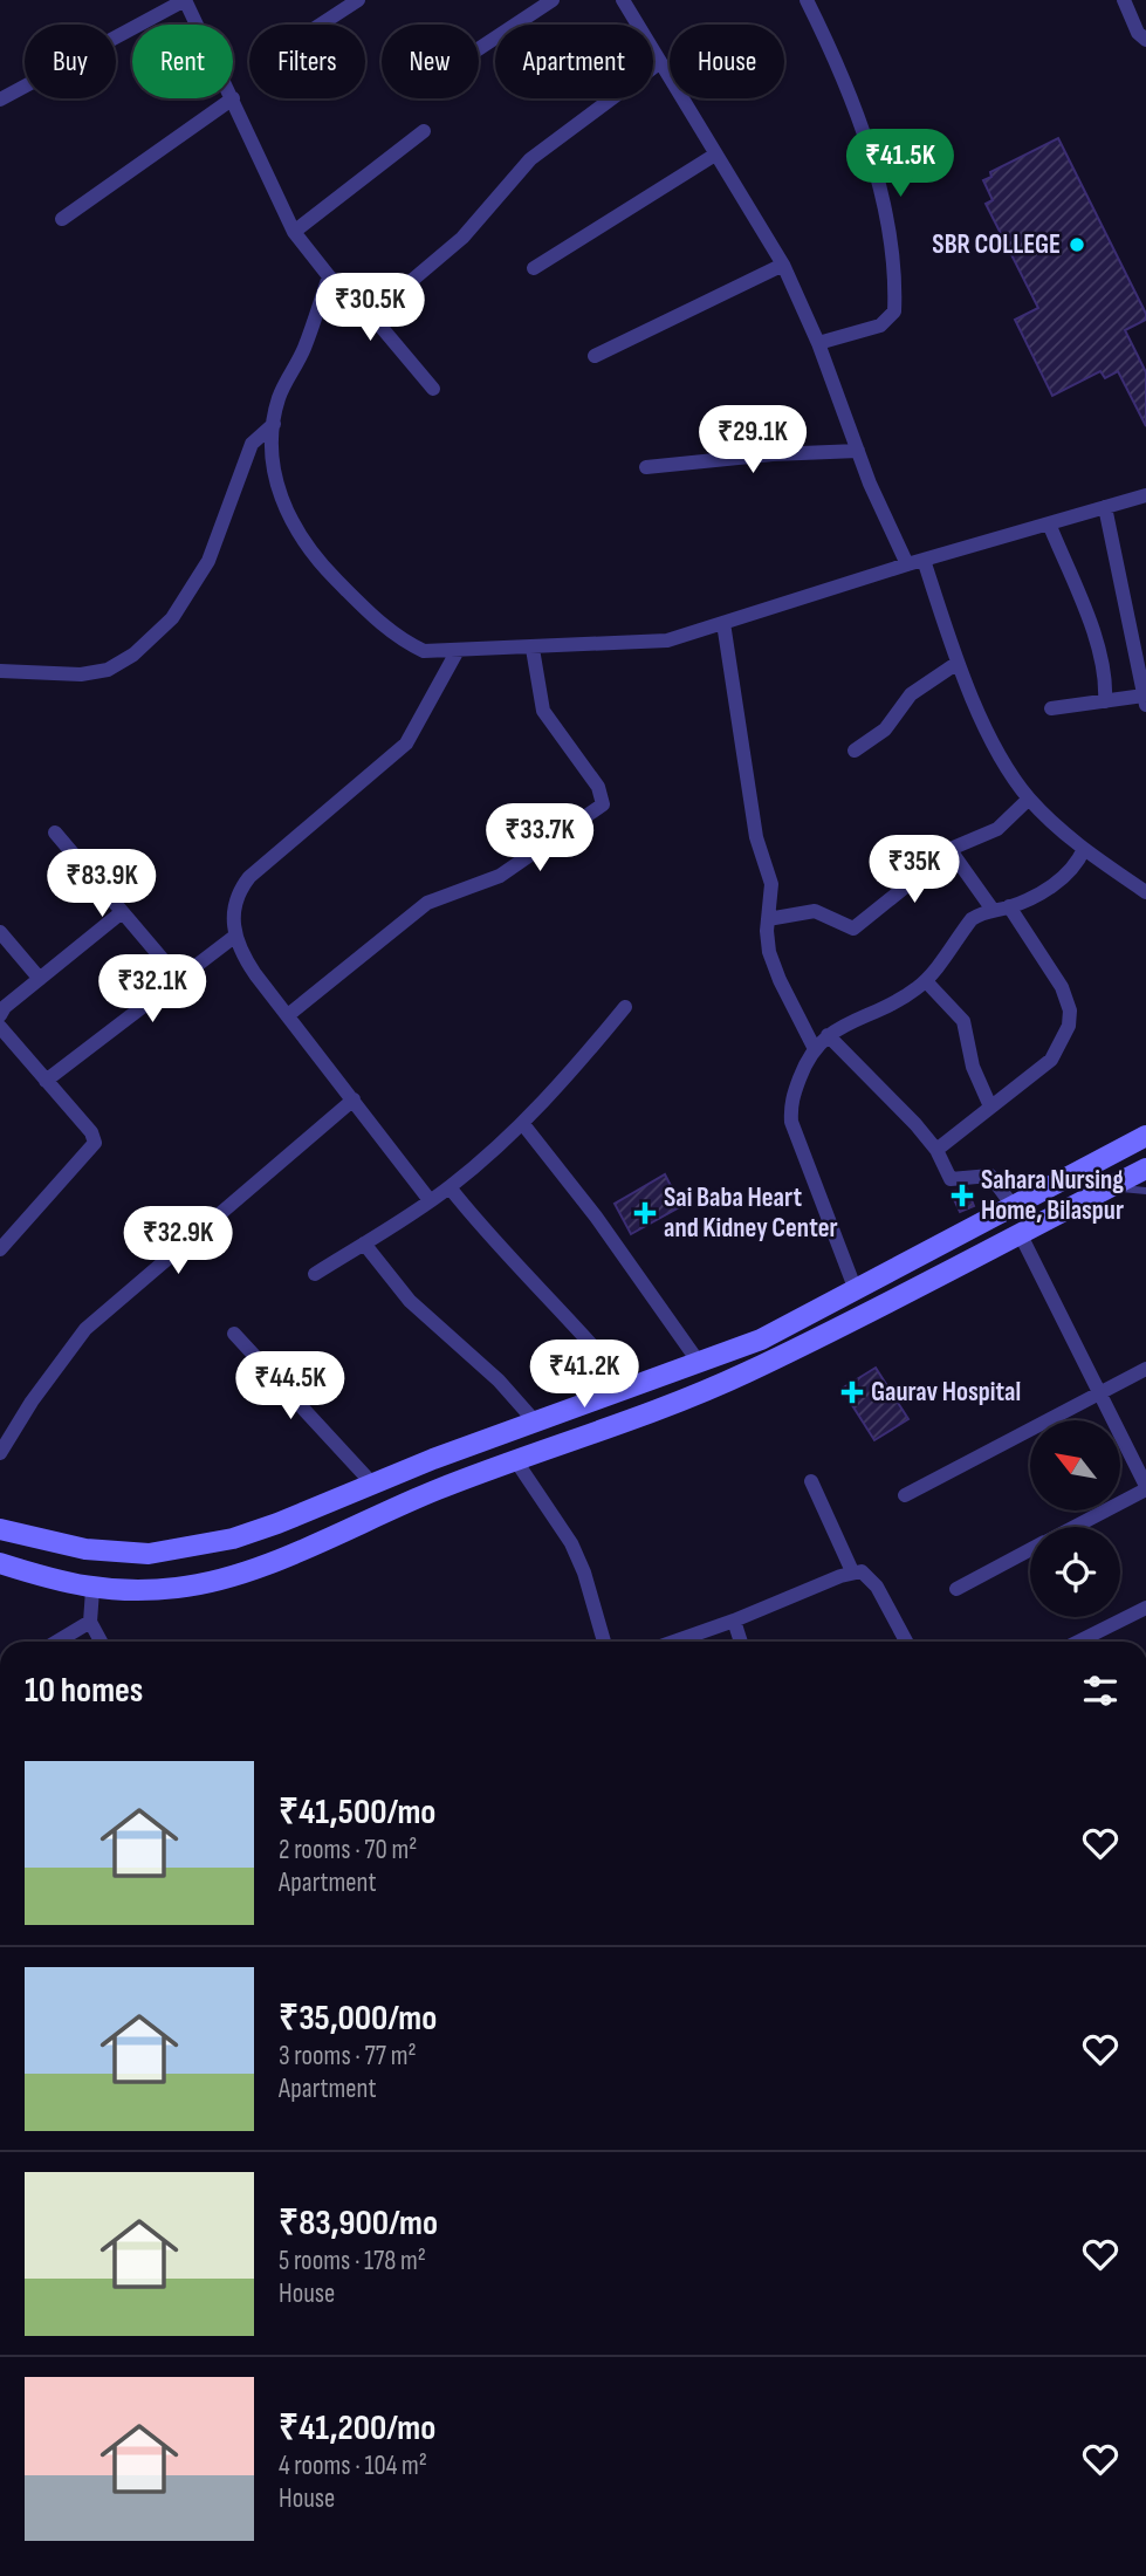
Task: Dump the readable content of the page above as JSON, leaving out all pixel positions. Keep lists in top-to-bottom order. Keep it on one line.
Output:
{"places":{"other":["SBR COLLEGE"],"health":["Sahara Nursing Home, Bilaspur","Sai Baba Heart and Kidney Center","Gaurav Hospital"]},"north":"top left","page":{"chip":["Buy","Rent","Filters","New","Apartment","House"],"price":["₹41.5K","₹30.5K","₹29.1K","₹33.7K","₹35K","₹83.9K","₹32.1K","₹32.9K","₹41.2K","₹44.5K"],"heading":"10 homes","list":[{"name":"₹41,500/mo","note":"2 rooms · 70 m² · Apartment"},{"name":"₹35,000/mo","note":"3 rooms · 77 m² · Apartment"},{"name":"₹83,900/mo","note":"5 rooms · 178 m² · House"},{"name":"₹41,200/mo","note":"4 rooms · 104 m² · House"}]}}
